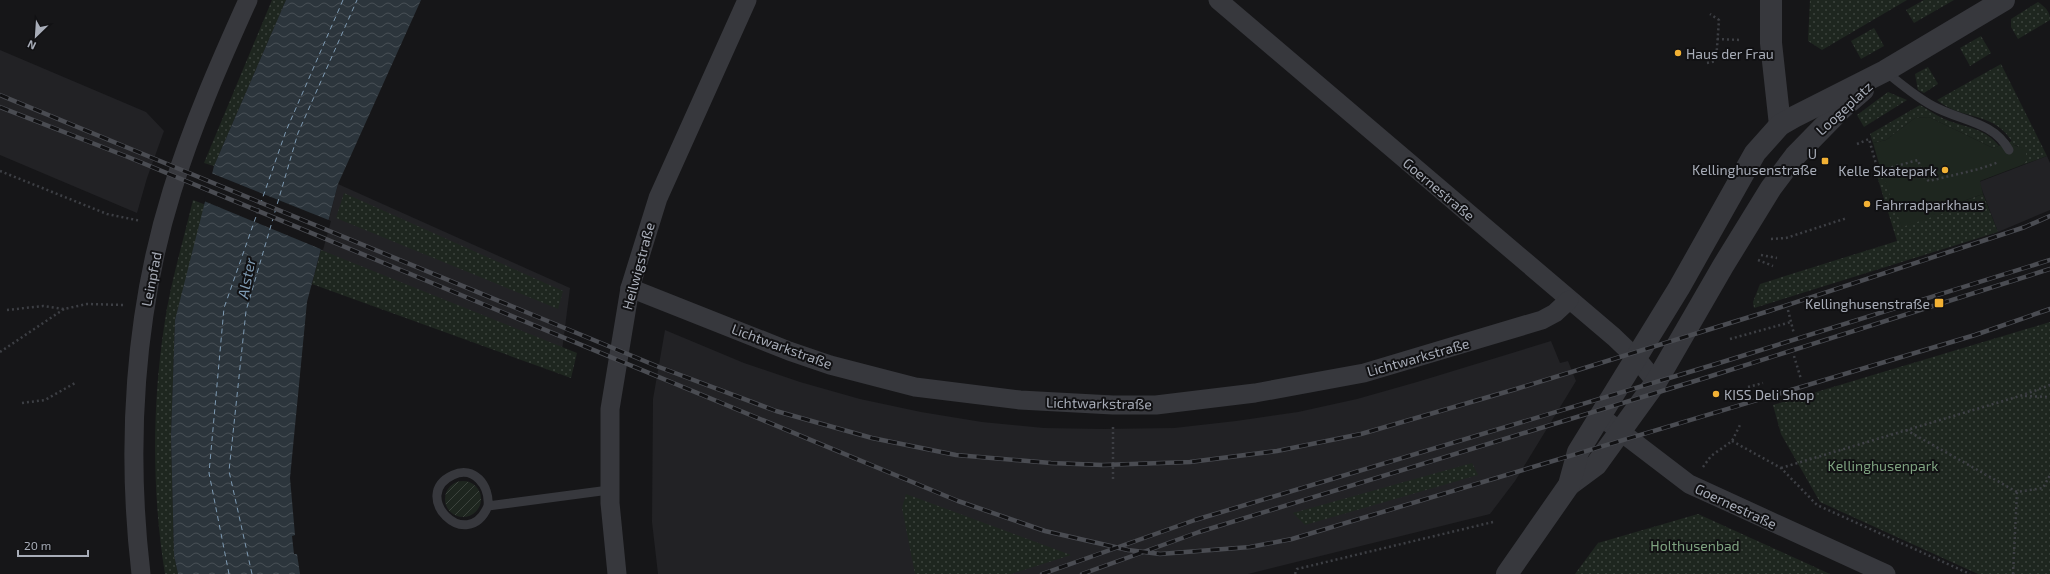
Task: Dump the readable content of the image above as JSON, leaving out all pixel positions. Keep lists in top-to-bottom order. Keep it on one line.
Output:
{"streets":{"street":["Loogeplatz","Goernestraße","Heilwigstraße","Leinpfad","Lichtwarkstraße"]},"crossings":[["Loogeplatz","Goernestraße"],["Goernestraße","Lichtwarkstraße"],["Heilwigstraße","Lichtwarkstraße"]],"water":["Alster"],"parks":["Kellinghusenpark","Holthusenbad"],"places":{"other":["Haus der Frau","Kelle Skatepark","Fahrradparkhaus","KISS Deli Shop"],"transit":["U Kellinghusenstraße","Kellinghusenstraße"]},"scale_bar":"20 m","north":"bottom left"}
